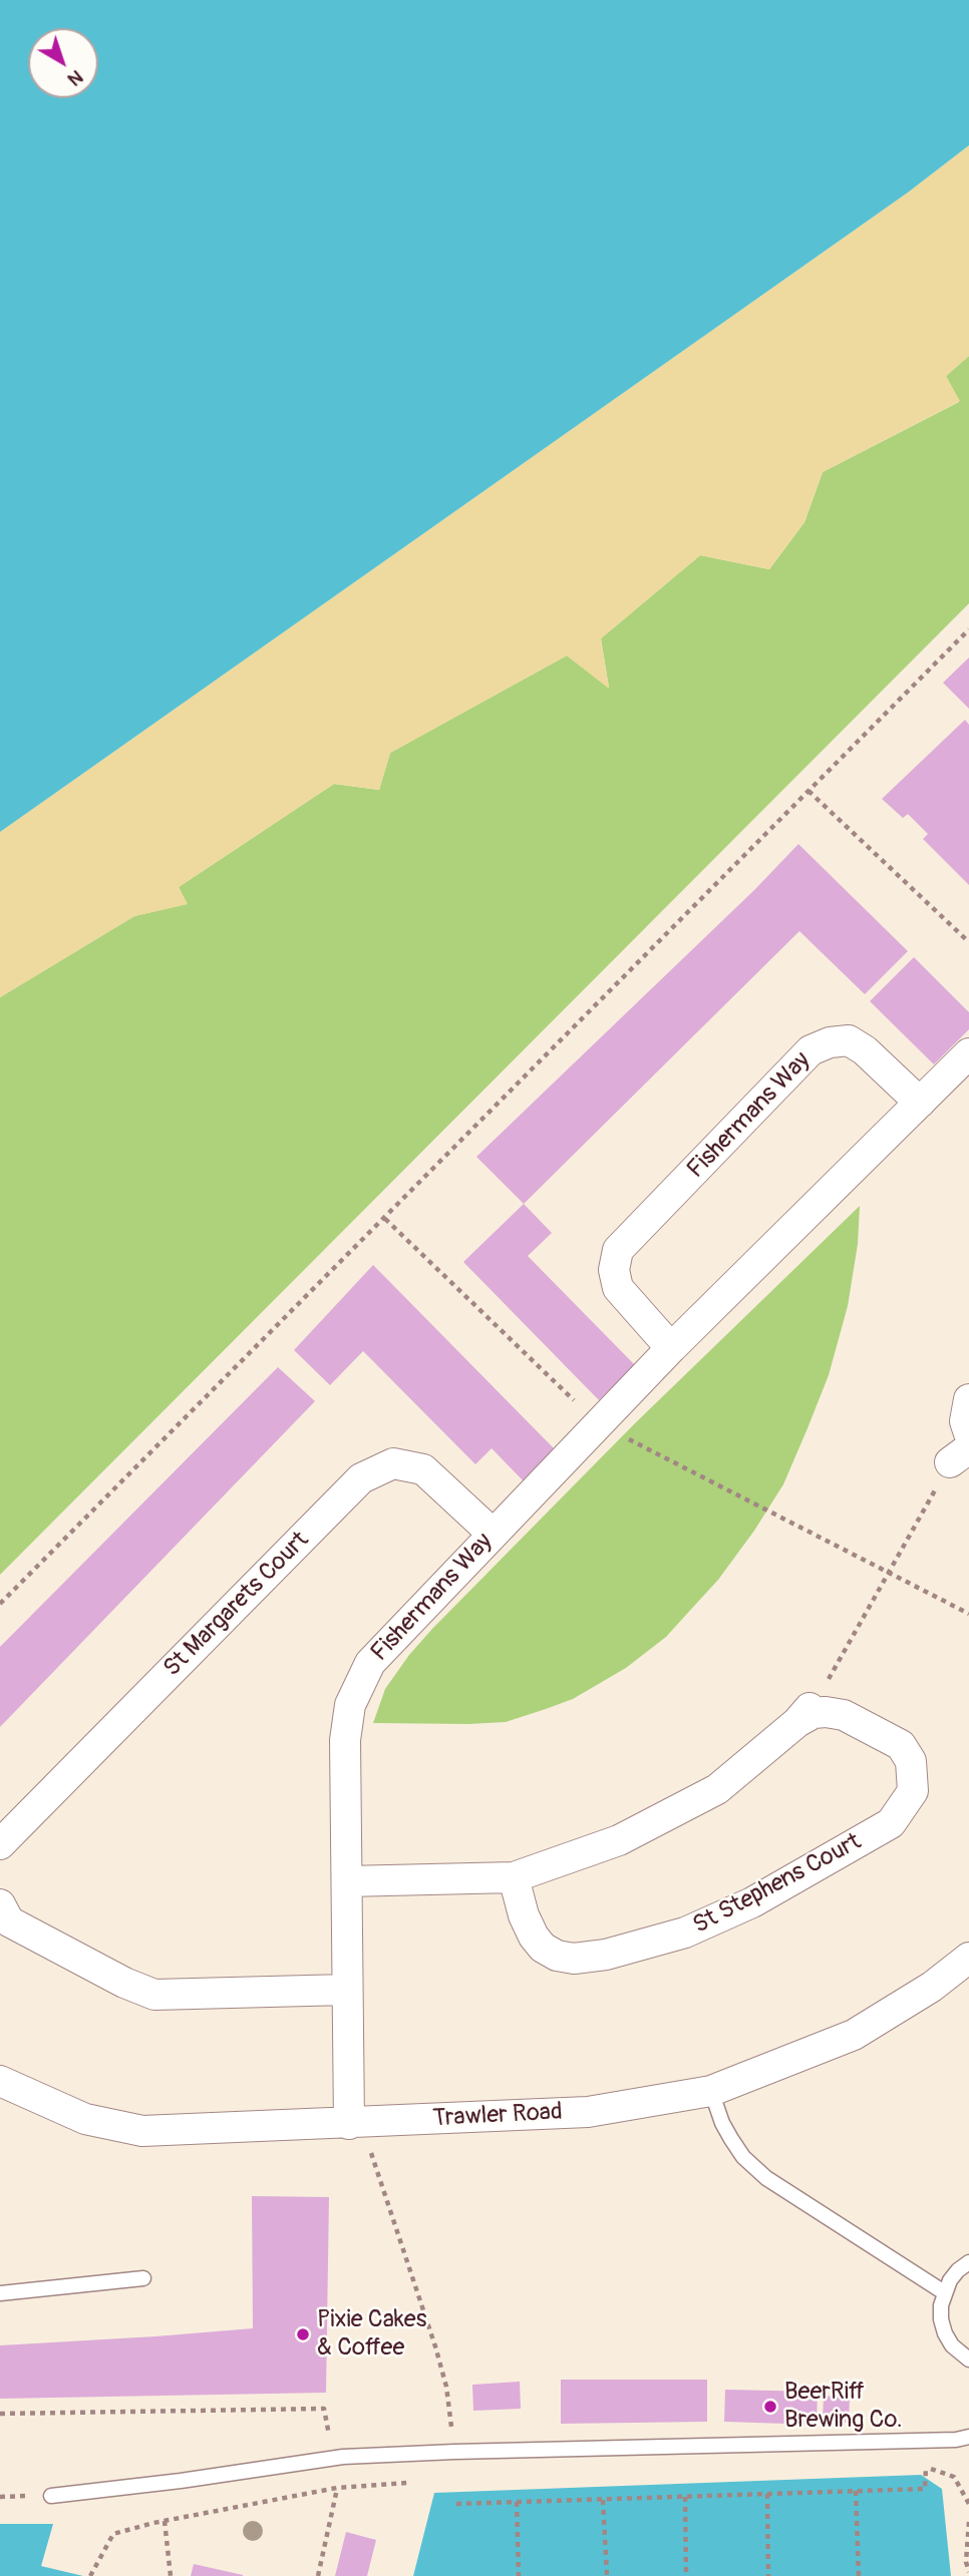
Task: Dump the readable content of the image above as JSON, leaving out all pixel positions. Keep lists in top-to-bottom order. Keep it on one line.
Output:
{"streets":{"street":["Fishermans Way","St Margarets Court","St Stephens Court","Trawler Road"]},"crossings":[["Fishermans Way","St Margarets Court"],["Fishermans Way","St Stephens Court"],["Fishermans Way","Trawler Road"]],"places":["Pixie Cakes & Coffee","BeerRiff Brewing Co."],"north":"bottom right"}
